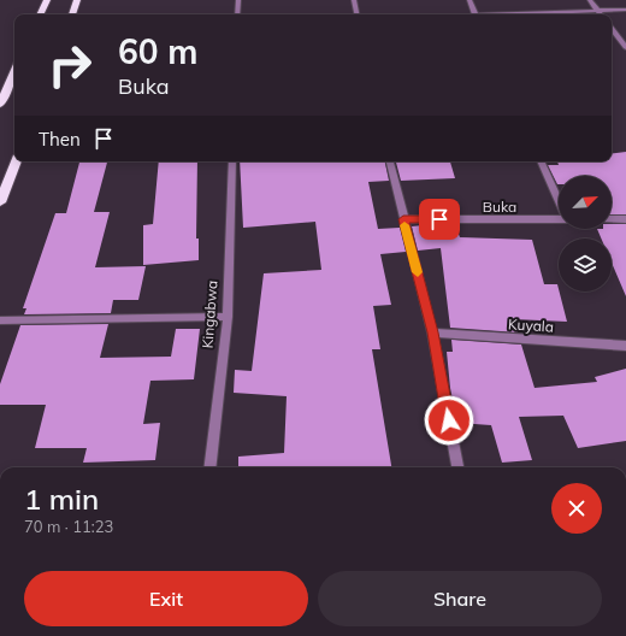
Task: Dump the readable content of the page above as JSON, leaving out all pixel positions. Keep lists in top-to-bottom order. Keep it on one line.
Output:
{"streets":{"street":["Buka","Kingabwa","Kuyala"]},"north":"top right","page":{"turn":["60 m","Buka"],"then":"Then","heading":["1 min","70 m · 11:23"],"buttons":["Exit","Share"]}}
